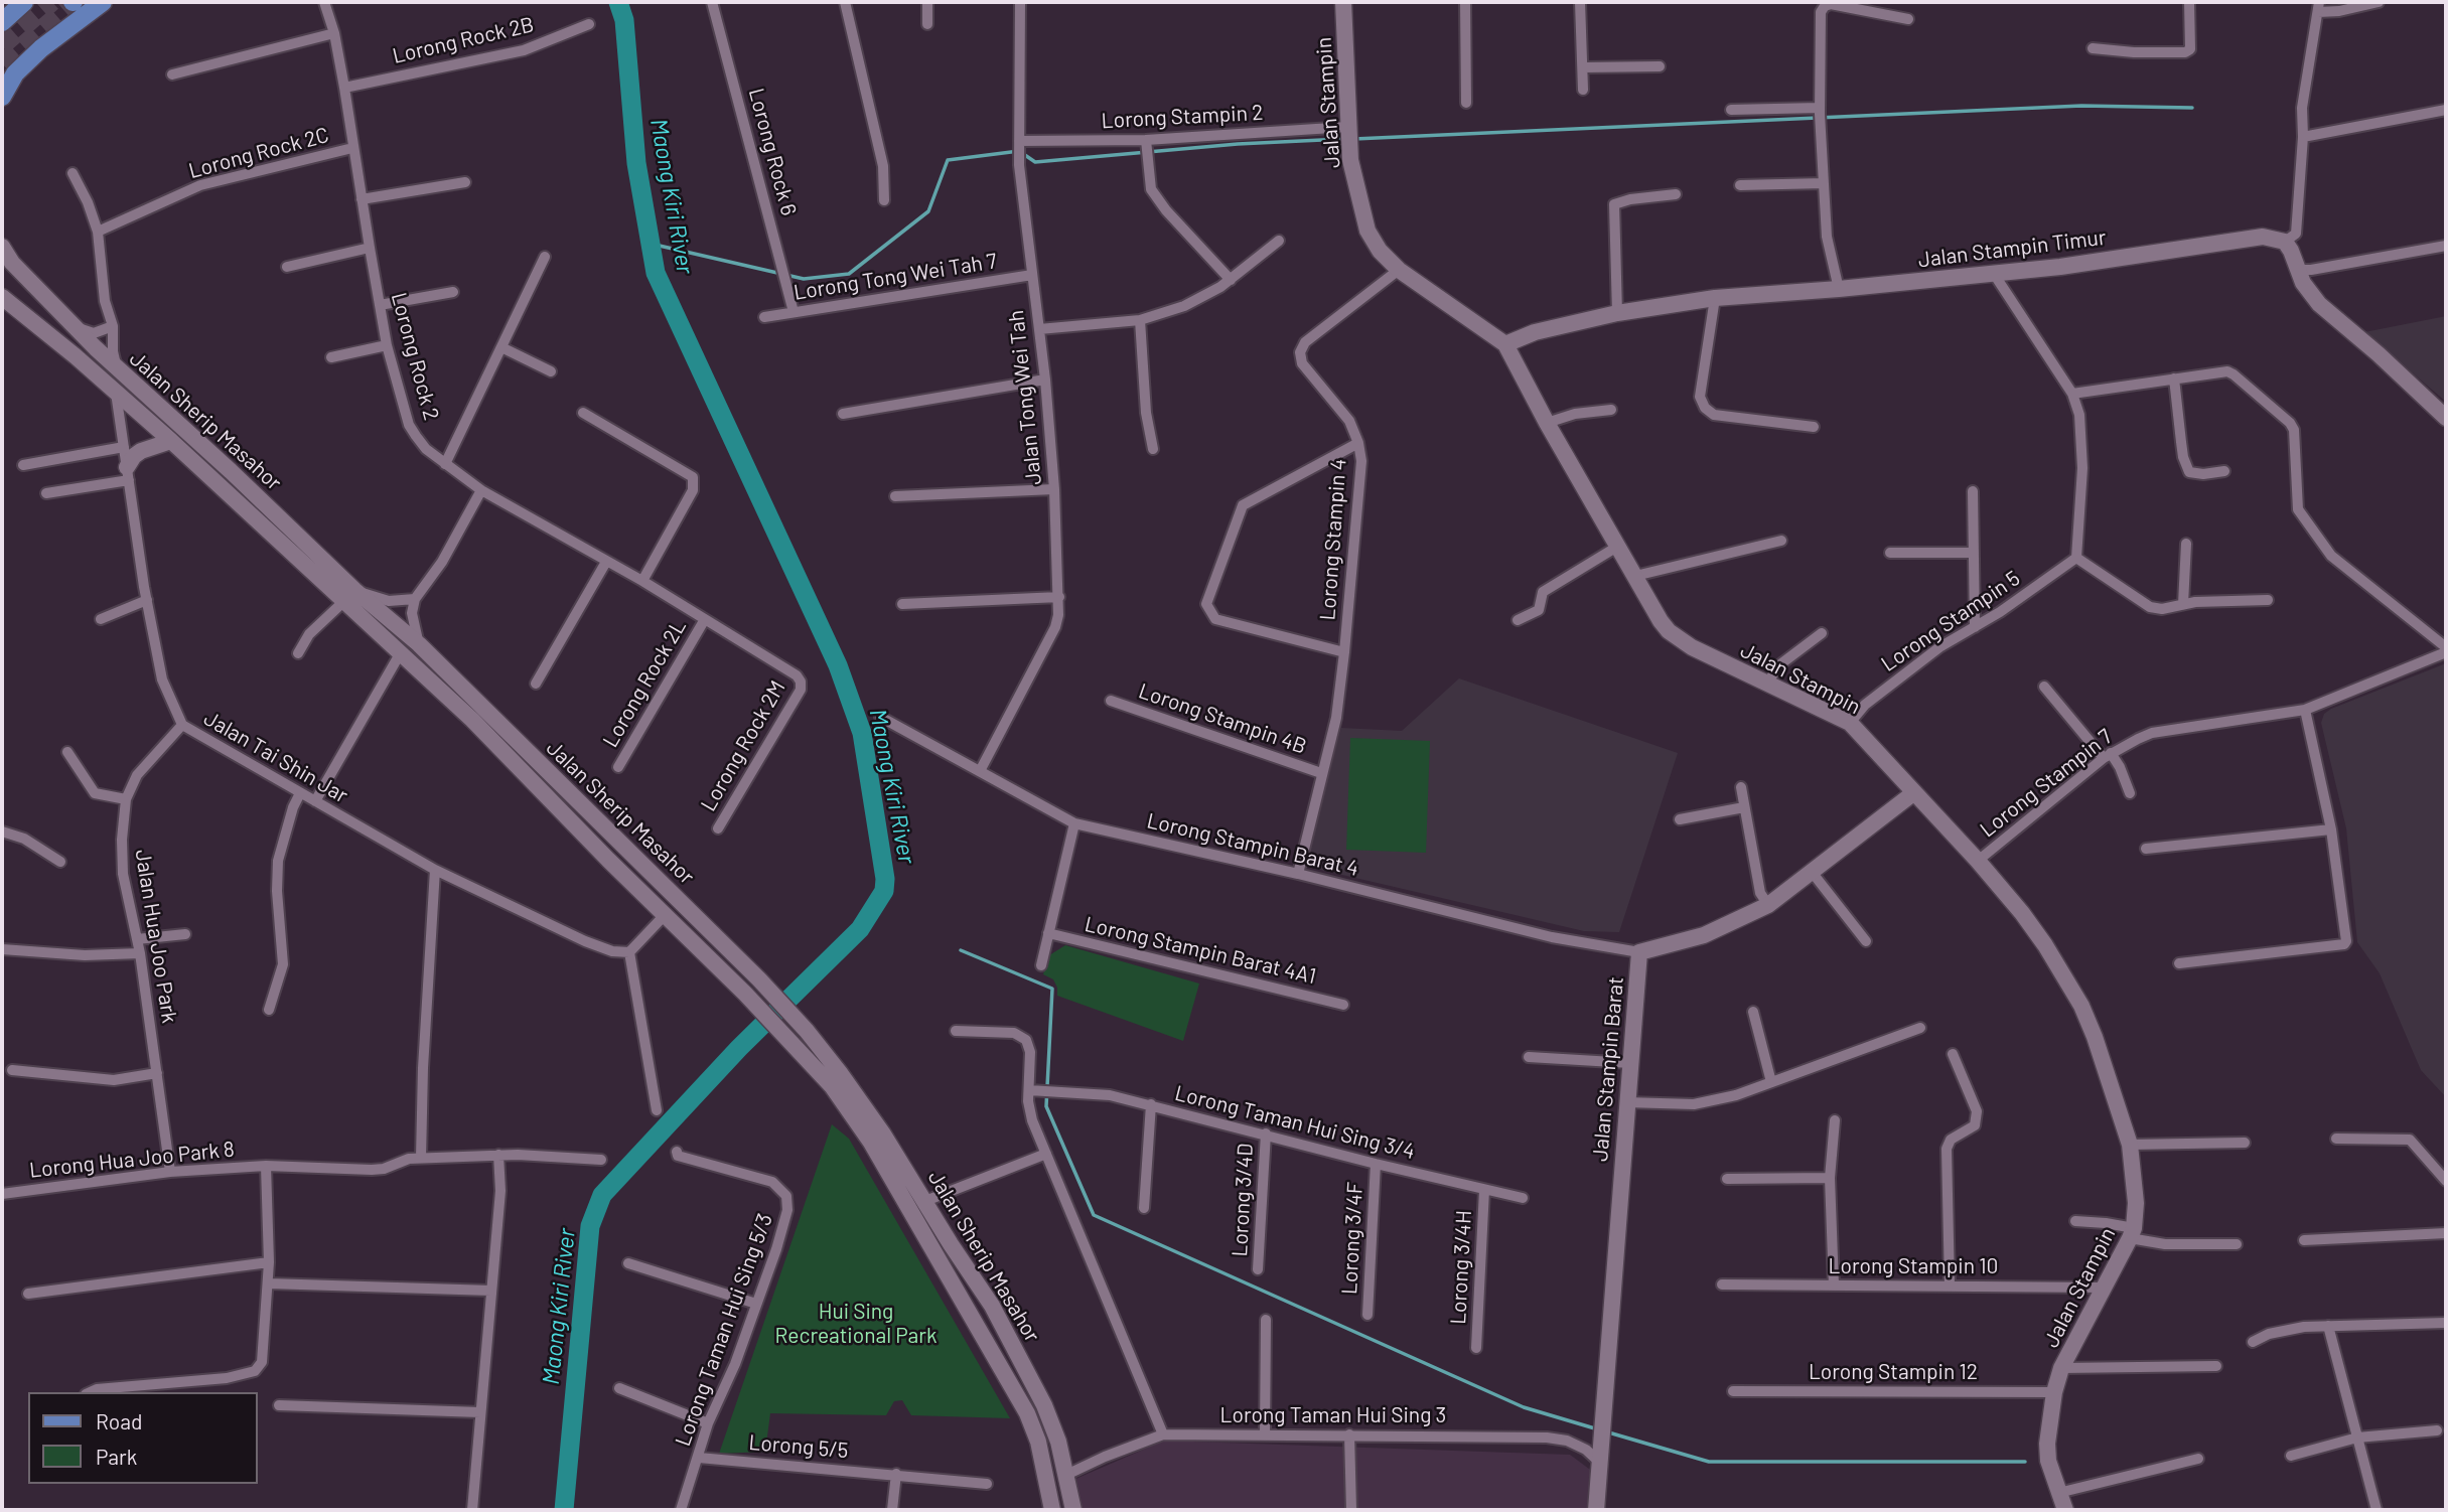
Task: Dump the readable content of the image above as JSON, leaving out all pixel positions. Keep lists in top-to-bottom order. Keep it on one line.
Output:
{"streets":{"street":["Lorong Rock 2B","Jalan Stampin","Lorong Stampin 2","Lorong Rock 6","Lorong Rock 2C","Jalan Stampin Timur","Lorong Tong Wei Tah 7","Lorong Rock 2","Jalan Tong Wei Tah","Jalan Sherip Masahor","Lorong Stampin 4","Lorong Stampin 5","Lorong Rock 2L","Lorong Stampin 4B","Lorong Rock 2M","Jalan Tai Shin Jar","Lorong Stampin 7","Lorong Stampin Barat 4","Jalan Hua Joo Park","Lorong Stampin Barat 4A1","Jalan Stampin Barat","Lorong Taman Hui Sing 3/4","Lorong Hua Joo Park 8","Lorong 3/4D","Lorong 3/4F","Lorong Stampin 10","Lorong 3/4H","Lorong Taman Hui Sing 5/3","Lorong Stampin 12","Lorong Taman Hui Sing 3","Lorong 5/5"]},"crossings":[["Lorong Rock 2B","Lorong Rock 2"],["Jalan Stampin","Lorong Stampin 2"],["Jalan Stampin","Jalan Stampin Timur"],["Jalan Stampin","Lorong Stampin 4"],["Jalan Stampin","Lorong Stampin 5"],["Jalan Stampin","Lorong Stampin 7"],["Jalan Stampin","Jalan Stampin Barat"],["Jalan Stampin","Lorong Stampin 10"],["Jalan Stampin","Lorong Stampin 12"],["Lorong Stampin 2","Jalan Tong Wei Tah"],["Lorong Rock 6","Lorong Tong Wei Tah 7"],["Lorong Rock 2C","Lorong Rock 2"],["Lorong Tong Wei Tah 7","Jalan Tong Wei Tah"],["Lorong Rock 2","Lorong Rock 2L"],["Lorong Rock 2","Lorong Rock 2M"],["Jalan Tong Wei Tah","Lorong Stampin Barat 4"],["Jalan Sherip Masahor","Jalan Tai Shin Jar"],["Jalan Sherip Masahor","Lorong Taman Hui Sing 3"],["Lorong Stampin 4","Lorong Stampin 4B"],["Lorong Stampin 4","Lorong Stampin Barat 4"],["Jalan Tai Shin Jar","Jalan Hua Joo Park"],["Lorong Stampin Barat 4","Jalan Stampin Barat"],["Jalan Hua Joo Park","Lorong Hua Joo Park 8"],["Jalan Stampin Barat","Lorong Taman Hui Sing 3"],["Lorong Taman Hui Sing 3/4","Lorong 3/4D"],["Lorong Taman Hui Sing 3/4","Lorong 3/4F"],["Lorong Taman Hui Sing 3/4","Lorong 3/4H"],["Lorong Taman Hui Sing 5/3","Lorong 5/5"]],"water":["Maong Kiri River"],"parks":["Hui Sing Recreational Park"],"legend":["Road","Park"]}
